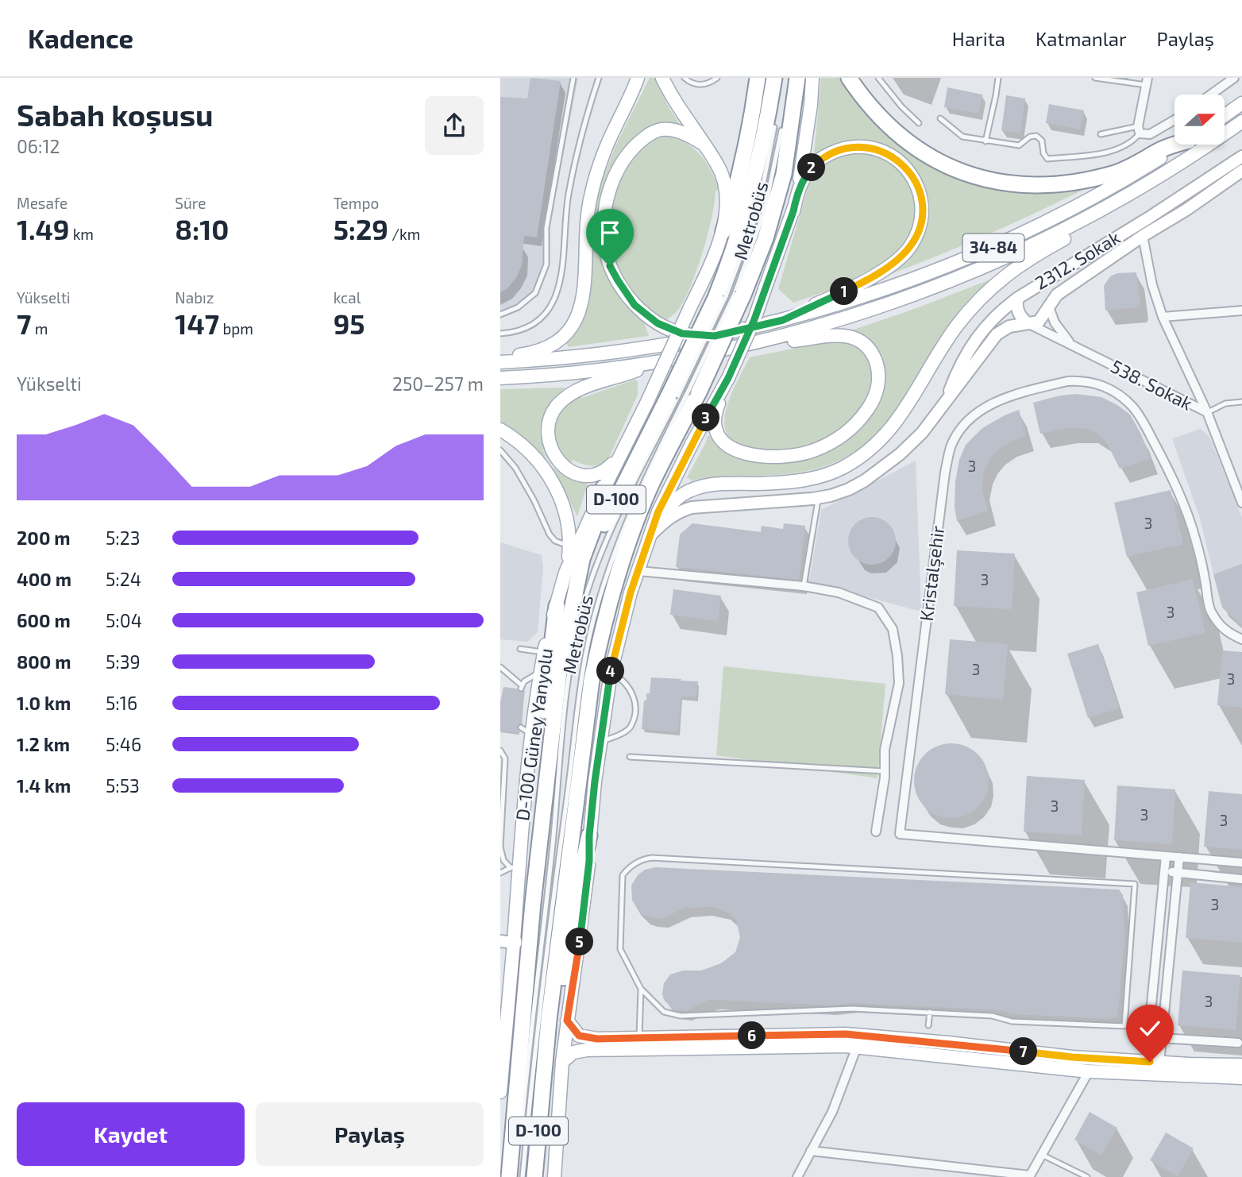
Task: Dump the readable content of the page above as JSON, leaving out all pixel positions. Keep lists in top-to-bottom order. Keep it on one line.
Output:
{"streets":{"highway":["D-100"],"main road":["34-84","D-100 Güney Yanyolu"],"street":["2312. Sokak","538. Sokak","Kristalşehir"],"lane":["Metrobüs"]},"crossings":[["Metrobüs","D-100"],["2312. Sokak","538. Sokak"]],"house_numbers":["3","3","3","3","3","3","3","3","3","3","3"],"north":"right","page":{"header":"Kadence","nav":["Harita","Katmanlar","Paylaş"],"heading":["Sabah koşusu","06:12"],"pins":["2","1","3","4","5","6","7"],"stats":[["Mesafe","1.49 km"],["Süre","8:10"],["Tempo","5:29 /km"],["Yükselti","7 m"],["Nabız","147 bpm"],["kcal","95"]],"chart":["Yükselti","250–257 m"],"list":[{"name":"200 m","note":"5:23"},{"name":"400 m","note":"5:24"},{"name":"600 m","note":"5:04"},{"name":"800 m","note":"5:39"},{"name":"1.0 km","note":"5:16"},{"name":"1.2 km","note":"5:46"},{"name":"1.4 km","note":"5:53"}],"buttons":["Kaydet","Paylaş"]}}
